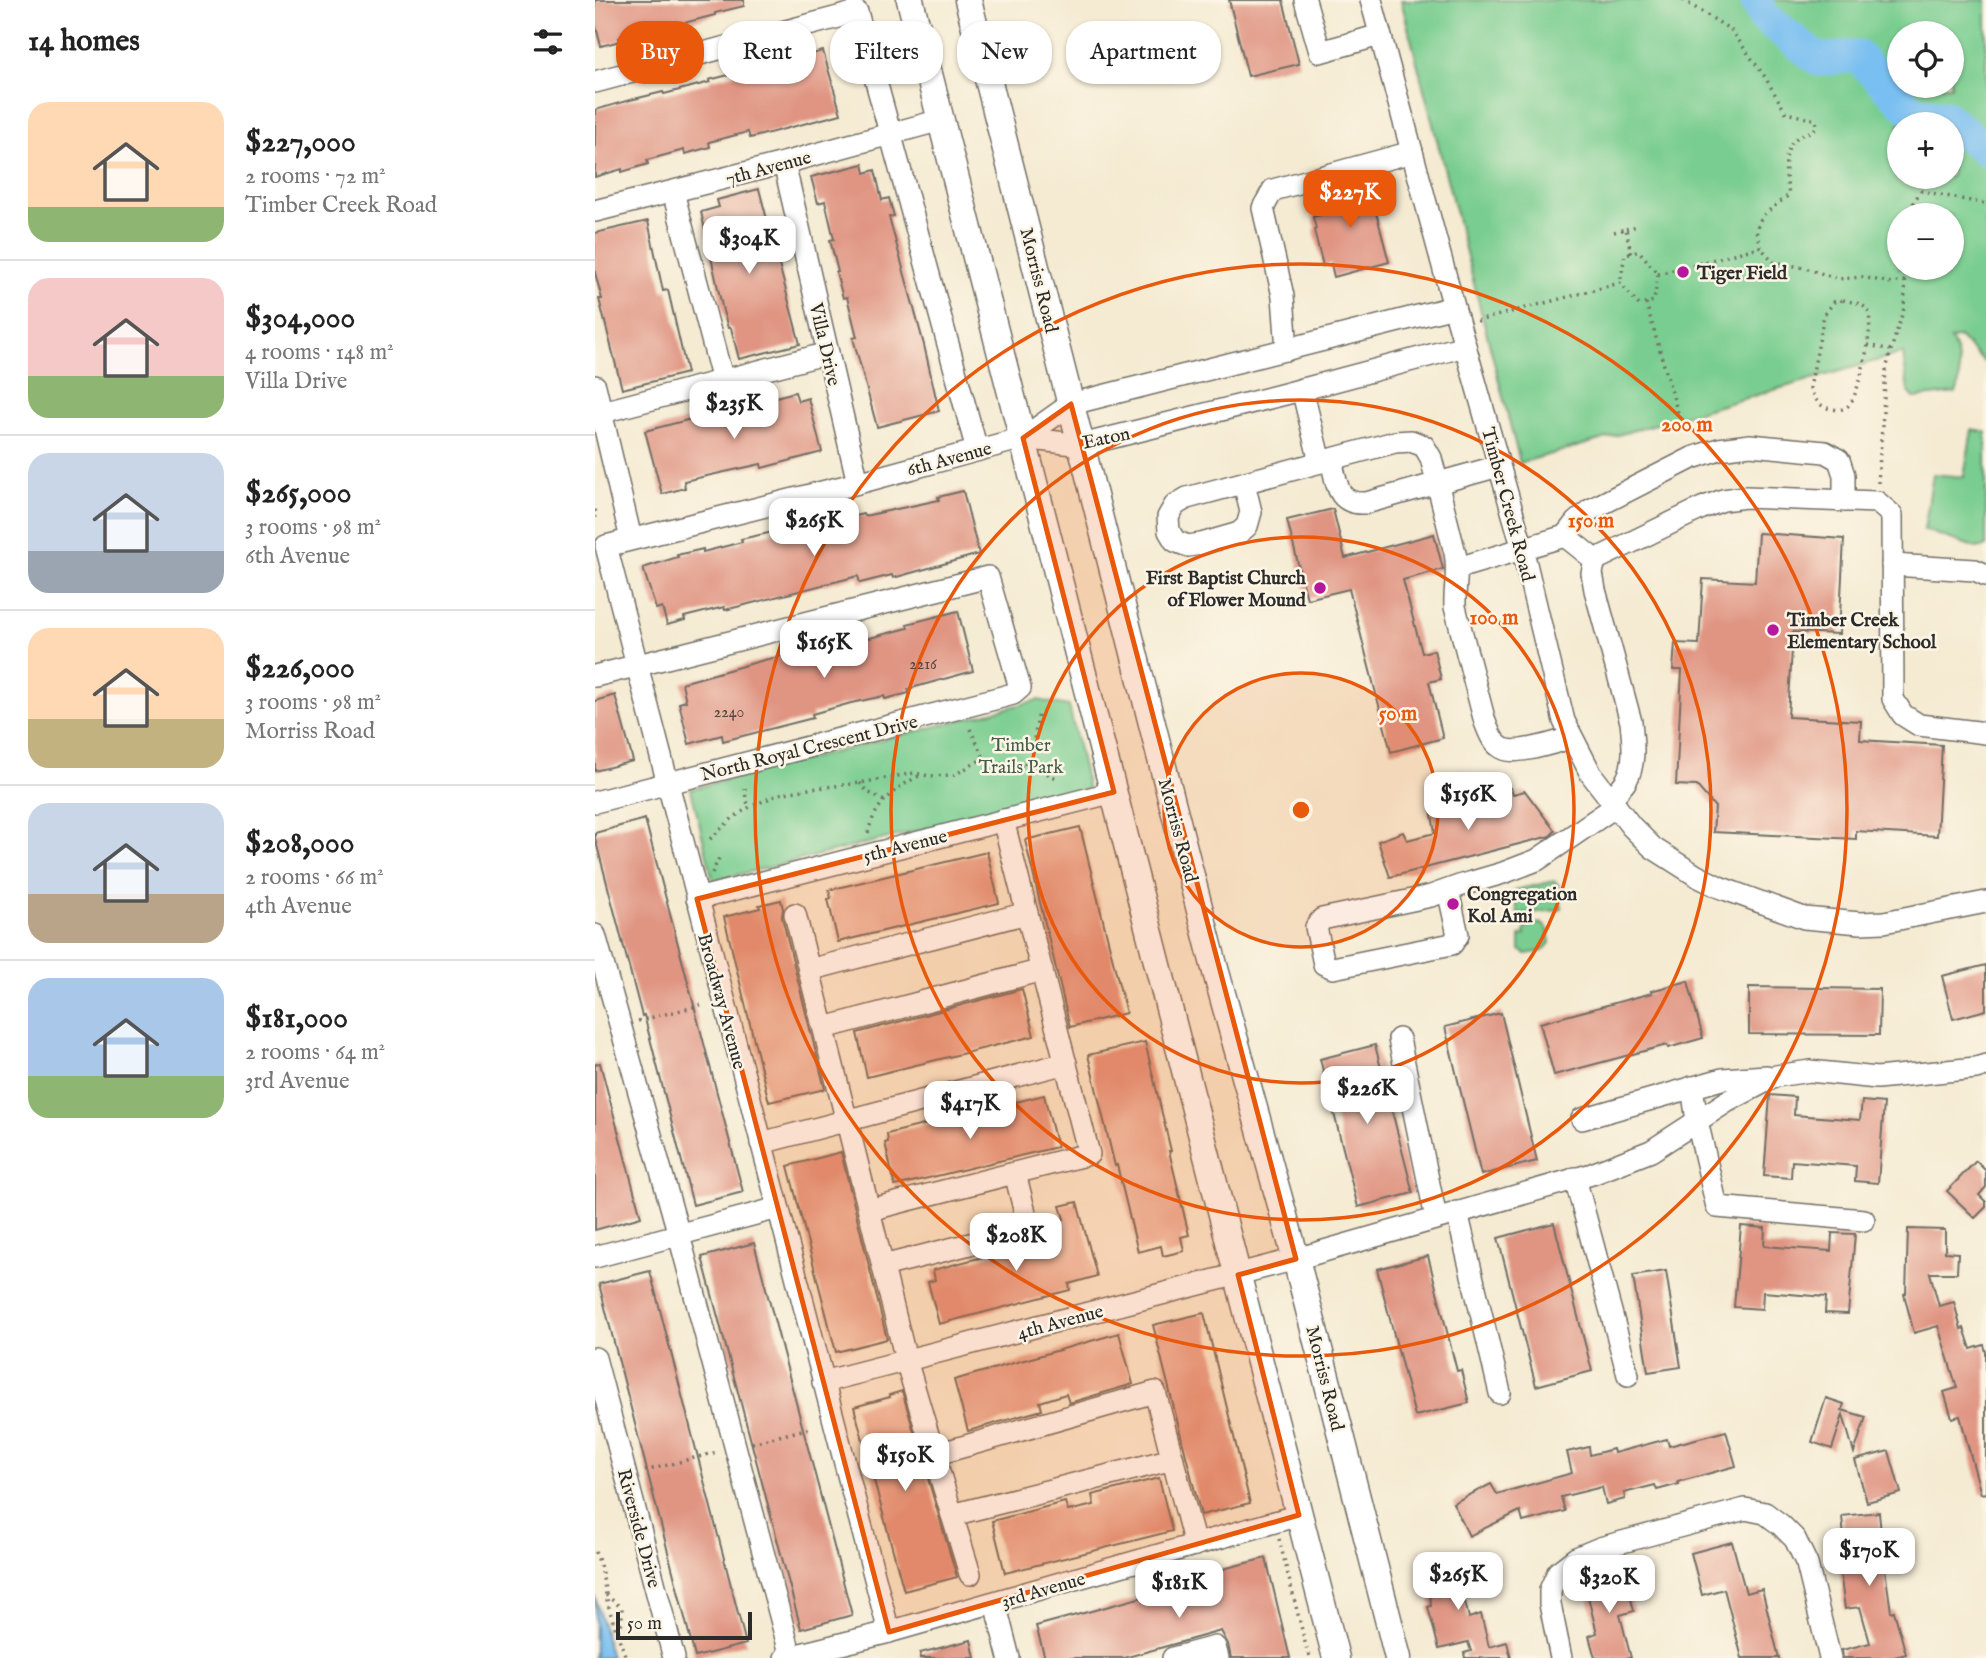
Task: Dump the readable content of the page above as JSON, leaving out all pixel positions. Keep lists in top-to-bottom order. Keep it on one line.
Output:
{"streets":{"main road":["Morriss Road"],"street":["7th Avenue","Villa Drive","Eaton","6th Avenue","Timber Creek Road","North Royal Crescent Drive","5th Avenue","Broadway Avenue","4th Avenue","Riverside Drive","3rd Avenue"]},"crossings":[["7th Avenue","Villa Drive"],["Morriss Road","Eaton"],["Morriss Road","4th Avenue"],["Villa Drive","6th Avenue"],["Eaton","6th Avenue"],["Eaton","Timber Creek Road"],["6th Avenue","Broadway Avenue"],["North Royal Crescent Drive","Broadway Avenue"],["5th Avenue","Broadway Avenue"],["Broadway Avenue","4th Avenue"],["Broadway Avenue","3rd Avenue"]],"parks":["Timber Trails Park"],"places":["Tiger Field","First Baptist Church of Flower Mound","Timber Creek Elementary School","Congregation Kol Ami"],"house_numbers":["2216","2240"],"scale_bar":"50 m","page":{"heading":"14 homes","map_buttons":["+","−"],"chip":["Buy","Rent","Filters","New","Apartment"],"list":[{"name":"$227,000","note":"2 rooms · 72 m² · Timber Creek Road"},{"name":"$304,000","note":"4 rooms · 148 m² · Villa Drive"},{"name":"$265,000","note":"3 rooms · 98 m² · 6th Avenue"},{"name":"$226,000","note":"3 rooms · 98 m² · Morriss Road"},{"name":"$208,000","note":"2 rooms · 66 m² · 4th Avenue"},{"name":"$181,000","note":"2 rooms · 64 m² · 3rd Avenue"}],"price":["$227K","$304K","$235K","$265K","$165K","$156K","$226K","$417K","$208K","$150K","$170K","$265K","$320K","$181K"],"scale":"50 m"},"rings":["200 m","150 m","100 m","50 m"]}
